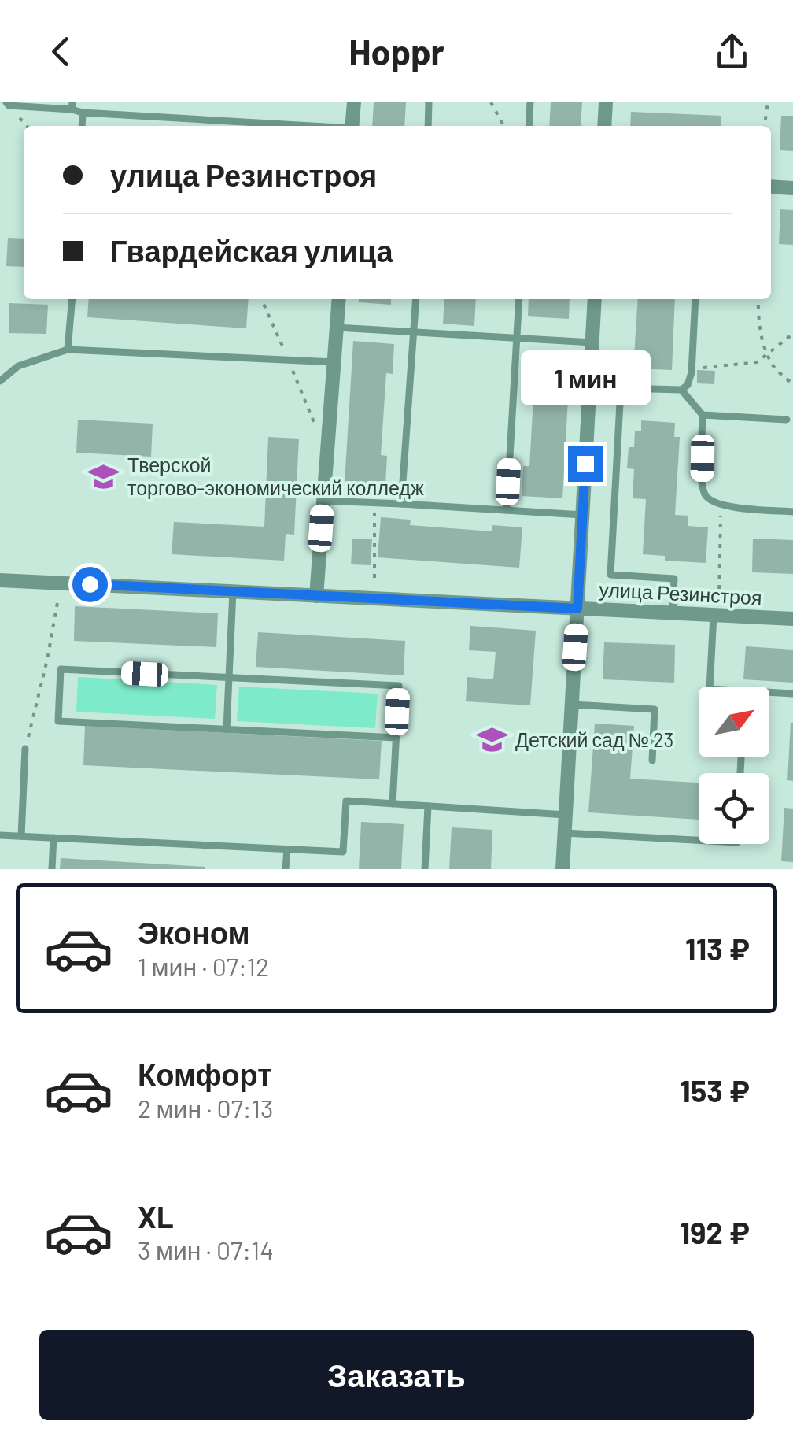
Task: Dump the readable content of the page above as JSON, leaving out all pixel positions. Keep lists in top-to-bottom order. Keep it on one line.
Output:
{"streets":{"street":["улица Резинстроя"]},"places":{"school or university":["Тверской торгово-экономический колледж","Детский сад № 23"]},"north":"top right","page":{"header":"Hoppr","banner":["улица Резинстроя","Гвардейская улица"],"bubble":"1 мин","list":[{"name":"Эконом","note":"1 мин · 07:12","value":"113 ₽"},{"name":"Комфорт","note":"2 мин · 07:13","value":"153 ₽"},{"name":"XL","note":"3 мин · 07:14","value":"192 ₽"}],"buttons":"Заказать"}}
